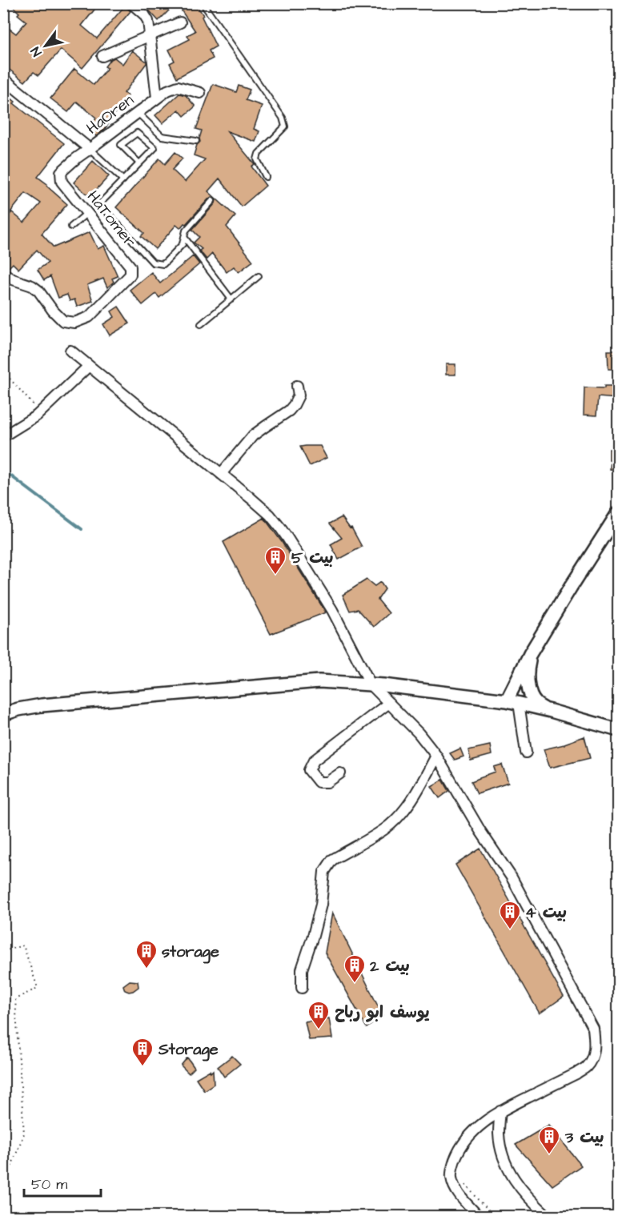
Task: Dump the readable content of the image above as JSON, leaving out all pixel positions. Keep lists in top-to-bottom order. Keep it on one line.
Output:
{"streets":{"street":["HaOren","HaTomer"]},"crossings":[["HaOren","HaTomer"]],"places":{"building":["بيت 5","بيت 4","storage","بيت 2","يوسف ابو رباح","Storage","بيت 3"]},"scale_bar":"50 m","north":"bottom left"}
